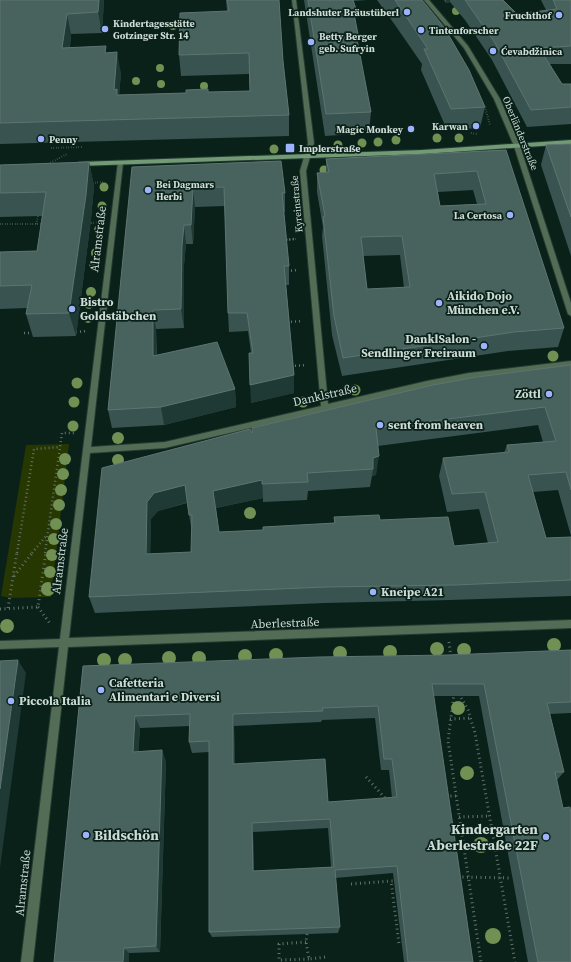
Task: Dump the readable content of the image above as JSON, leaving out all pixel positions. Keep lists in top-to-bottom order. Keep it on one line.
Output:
{"streets":{"street":["Oberländerstraße","Kyreinstraße","Alramstraße","Danklstraße","Aberlestraße"]},"crossings":[["Kyreinstraße","Danklstraße"],["Alramstraße","Danklstraße"],["Alramstraße","Aberlestraße"]],"places":{"other":["Landshuter Bräustüberl","Fruchthof","Kindertagesstätte Gotzinger Str. 14","Tintenforscher","Betty Berger geb. Sufryin","Ćevabdžinica","Karwan","Magic Monkey","Penny","Bei Dagmars Herbi","La Certosa","Aikido Dojo München e.V.","Bistro Goldstäbchen","DanklSalon - Sendlinger Freiraum","Zöttl","sent from heaven","Kneipe A21","Cafetteria Alimentari e Diversi","Piccola Italia","Bildschön","Kindergarten Aberlestraße 22F"],"transit":["Implerstraße"]}}
